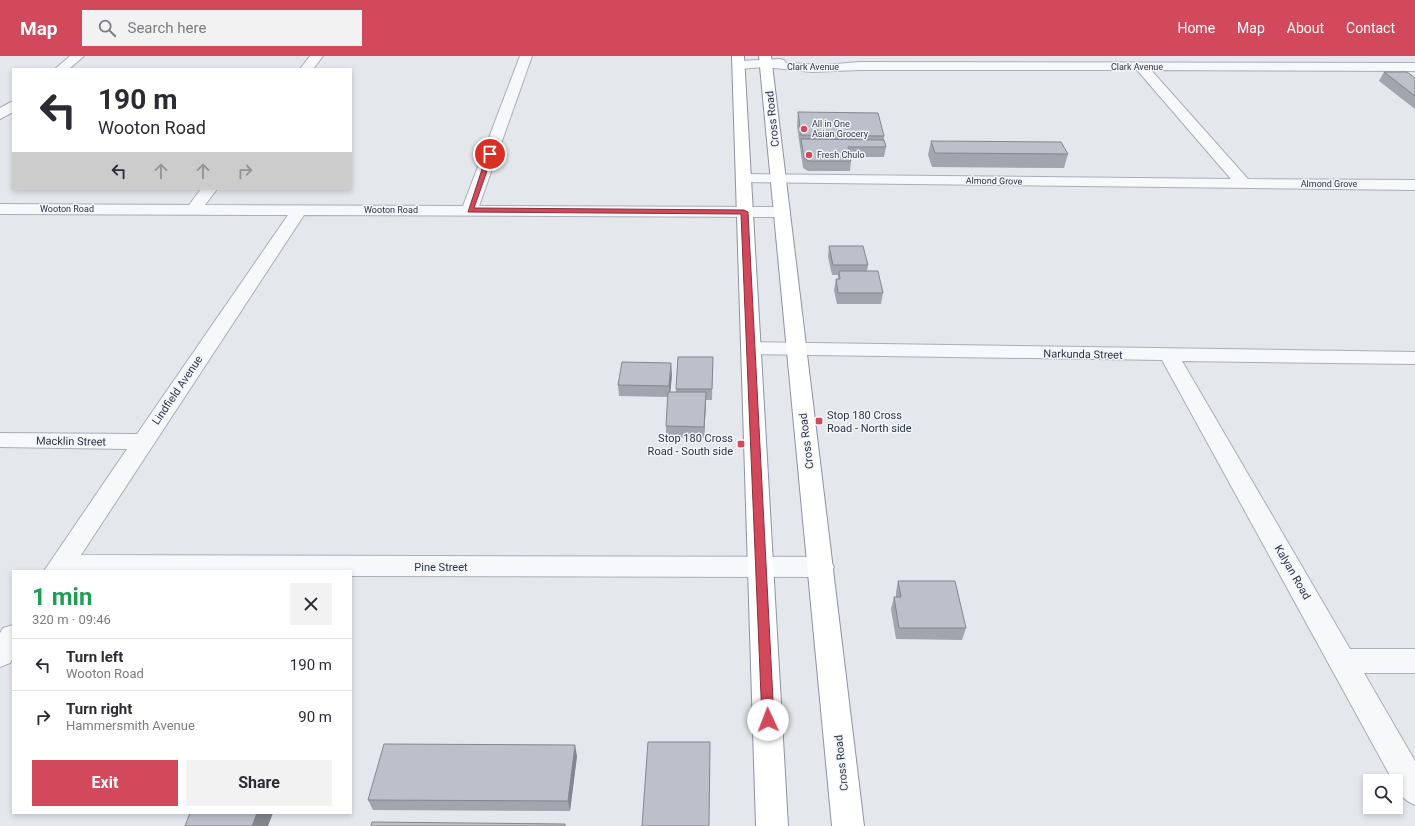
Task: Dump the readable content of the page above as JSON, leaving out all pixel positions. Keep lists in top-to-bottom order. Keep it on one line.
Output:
{"streets":{"highway":["Cross Road"],"street":["Clark Avenue","Almond Grove","Wooton Road","Narkunda Street","Lindfield Avenue","Macklin Street","Pine Street","Kalyan Road"]},"crossings":[["Clark Avenue","Cross Road"],["Cross Road","Almond Grove"],["Cross Road","Wooton Road"],["Cross Road","Narkunda Street"],["Cross Road","Pine Street"],["Wooton Road","Lindfield Avenue"],["Narkunda Street","Kalyan Road"],["Lindfield Avenue","Macklin Street"],["Lindfield Avenue","Pine Street"]],"places":{"other":["All in One Asian Grocery","Fresh Chulo"],"transit":["Stop 180 Cross Road - North side","Stop 180 Cross Road - South side"]},"page":{"header":"Map","search":"Search here","nav":["Home","Map","About","Contact"],"turn":["190 m","Wooton Road"],"heading":["1 min","320 m · 09:46"],"list":[{"name":"Turn left","note":"Wooton Road","value":"190 m"},{"name":"Turn right","note":"Hammersmith Avenue","value":"90 m"}],"buttons":["Exit","Share"]}}
